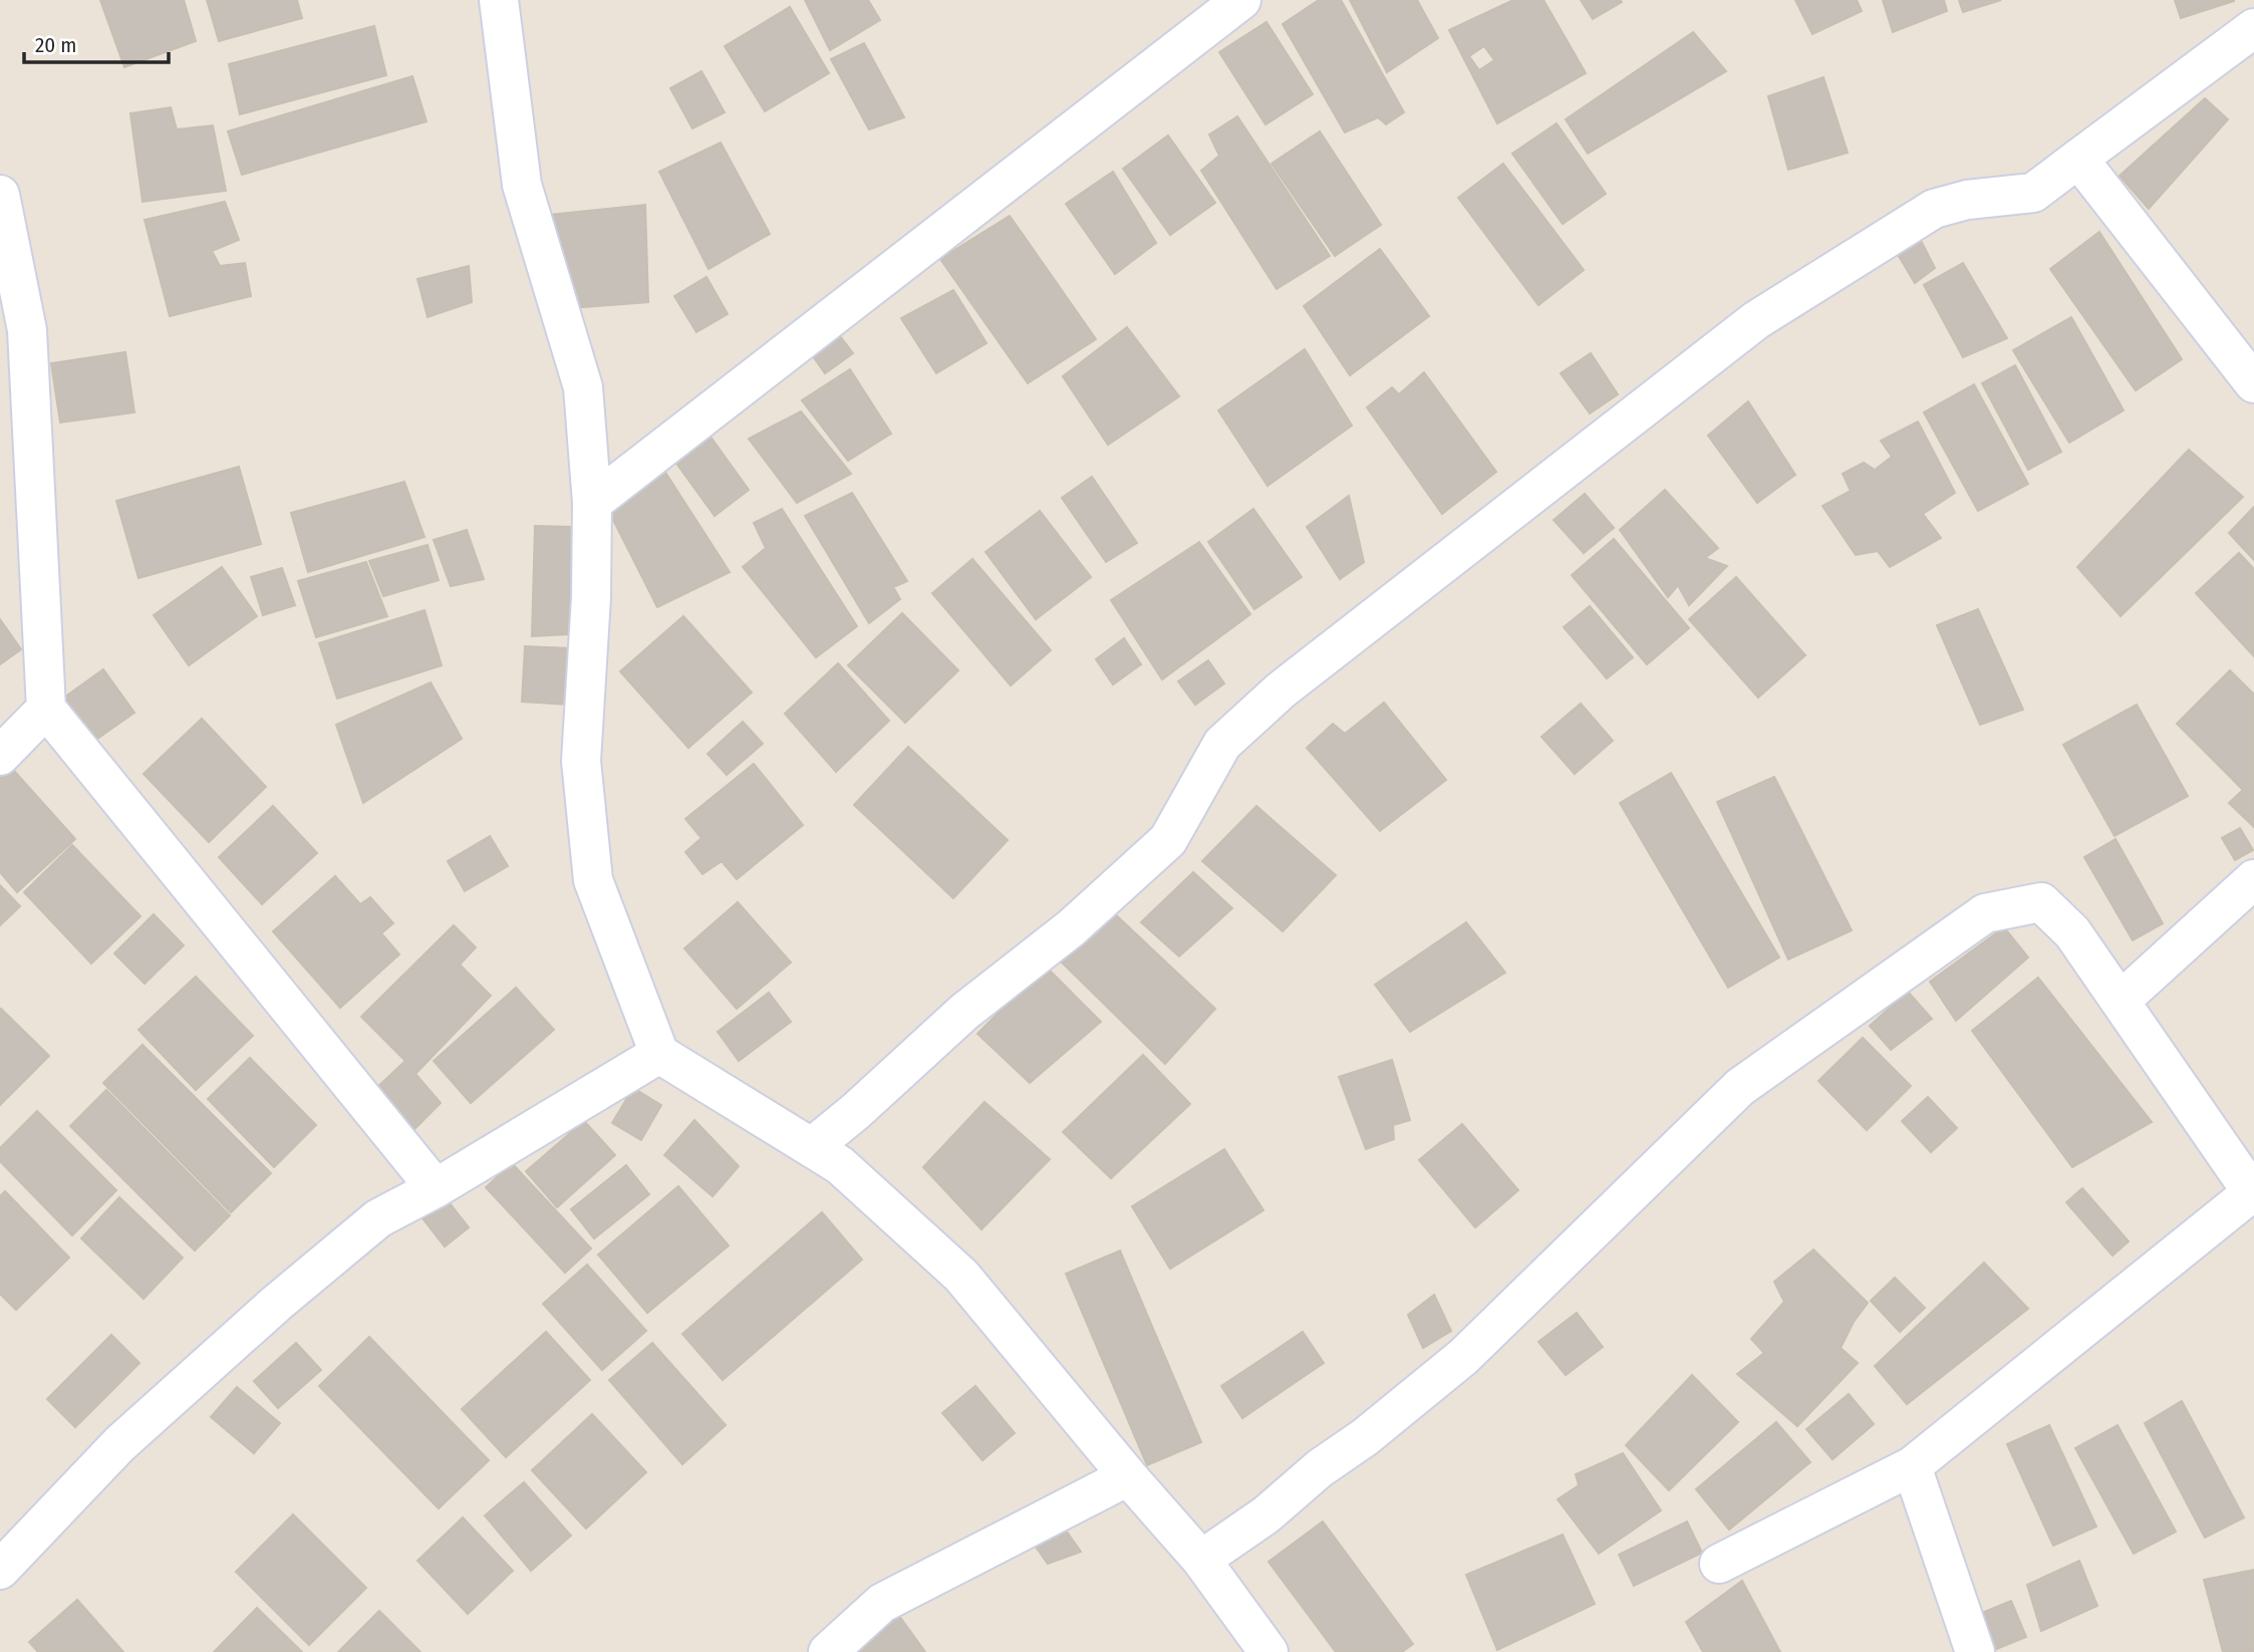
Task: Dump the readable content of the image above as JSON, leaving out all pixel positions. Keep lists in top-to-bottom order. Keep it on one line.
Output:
{"scale_bar":"20 m"}
